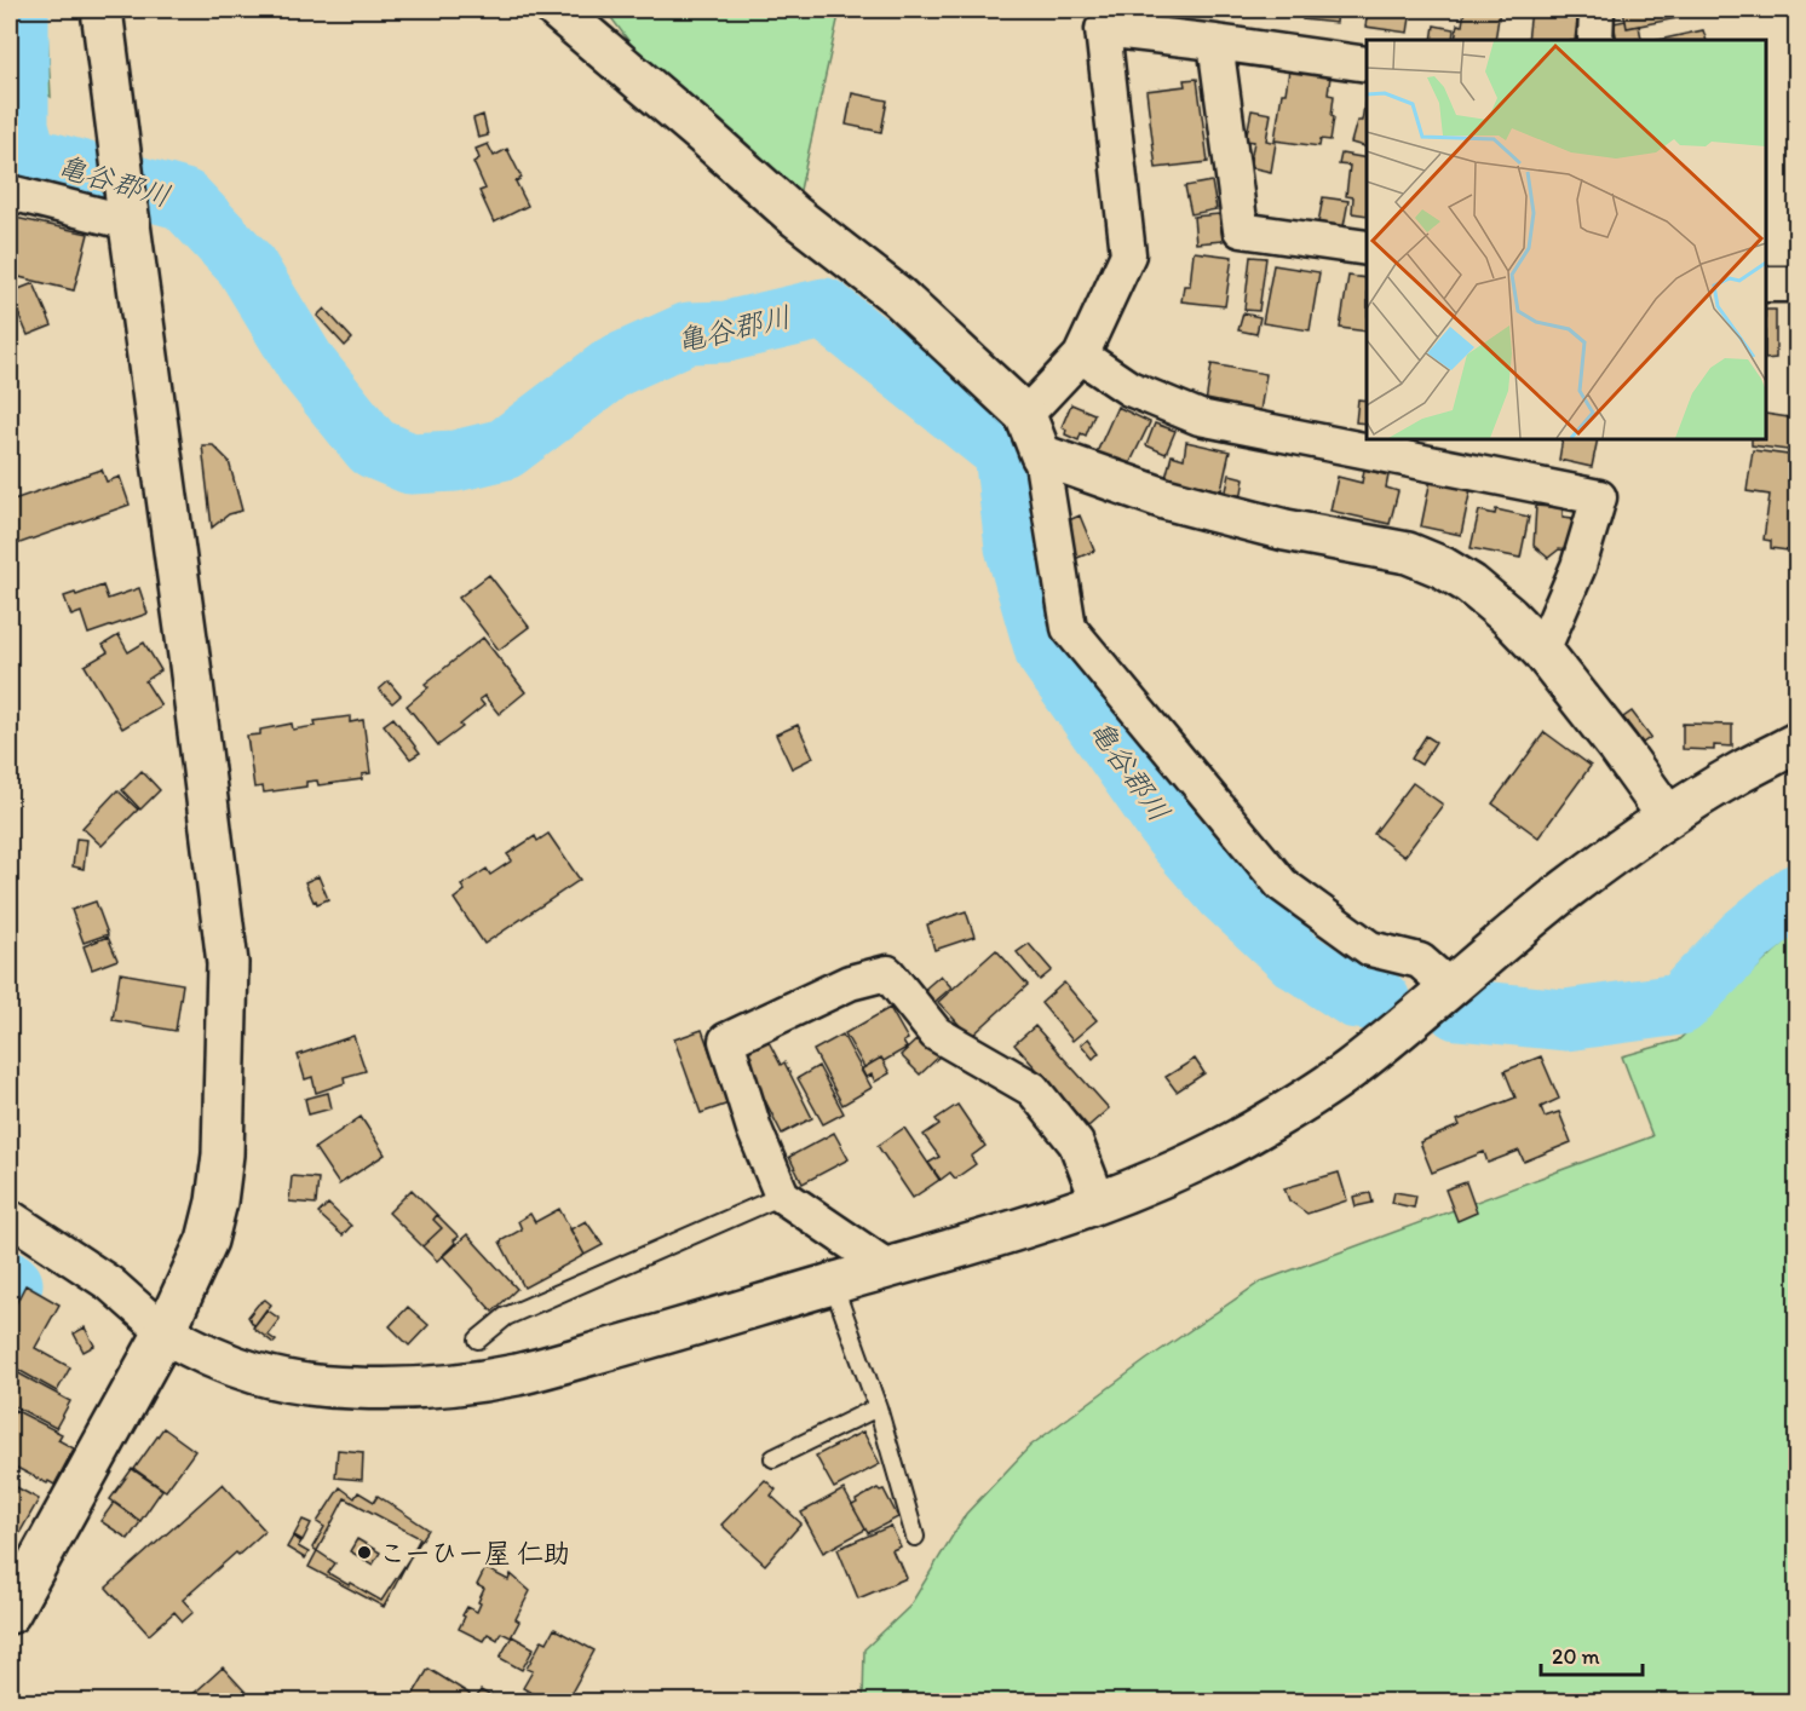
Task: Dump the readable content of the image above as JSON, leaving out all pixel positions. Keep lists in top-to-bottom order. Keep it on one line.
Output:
{"water":["亀谷郡川"],"places":["こーひー屋 仁助"],"scale_bar":"20 m"}
